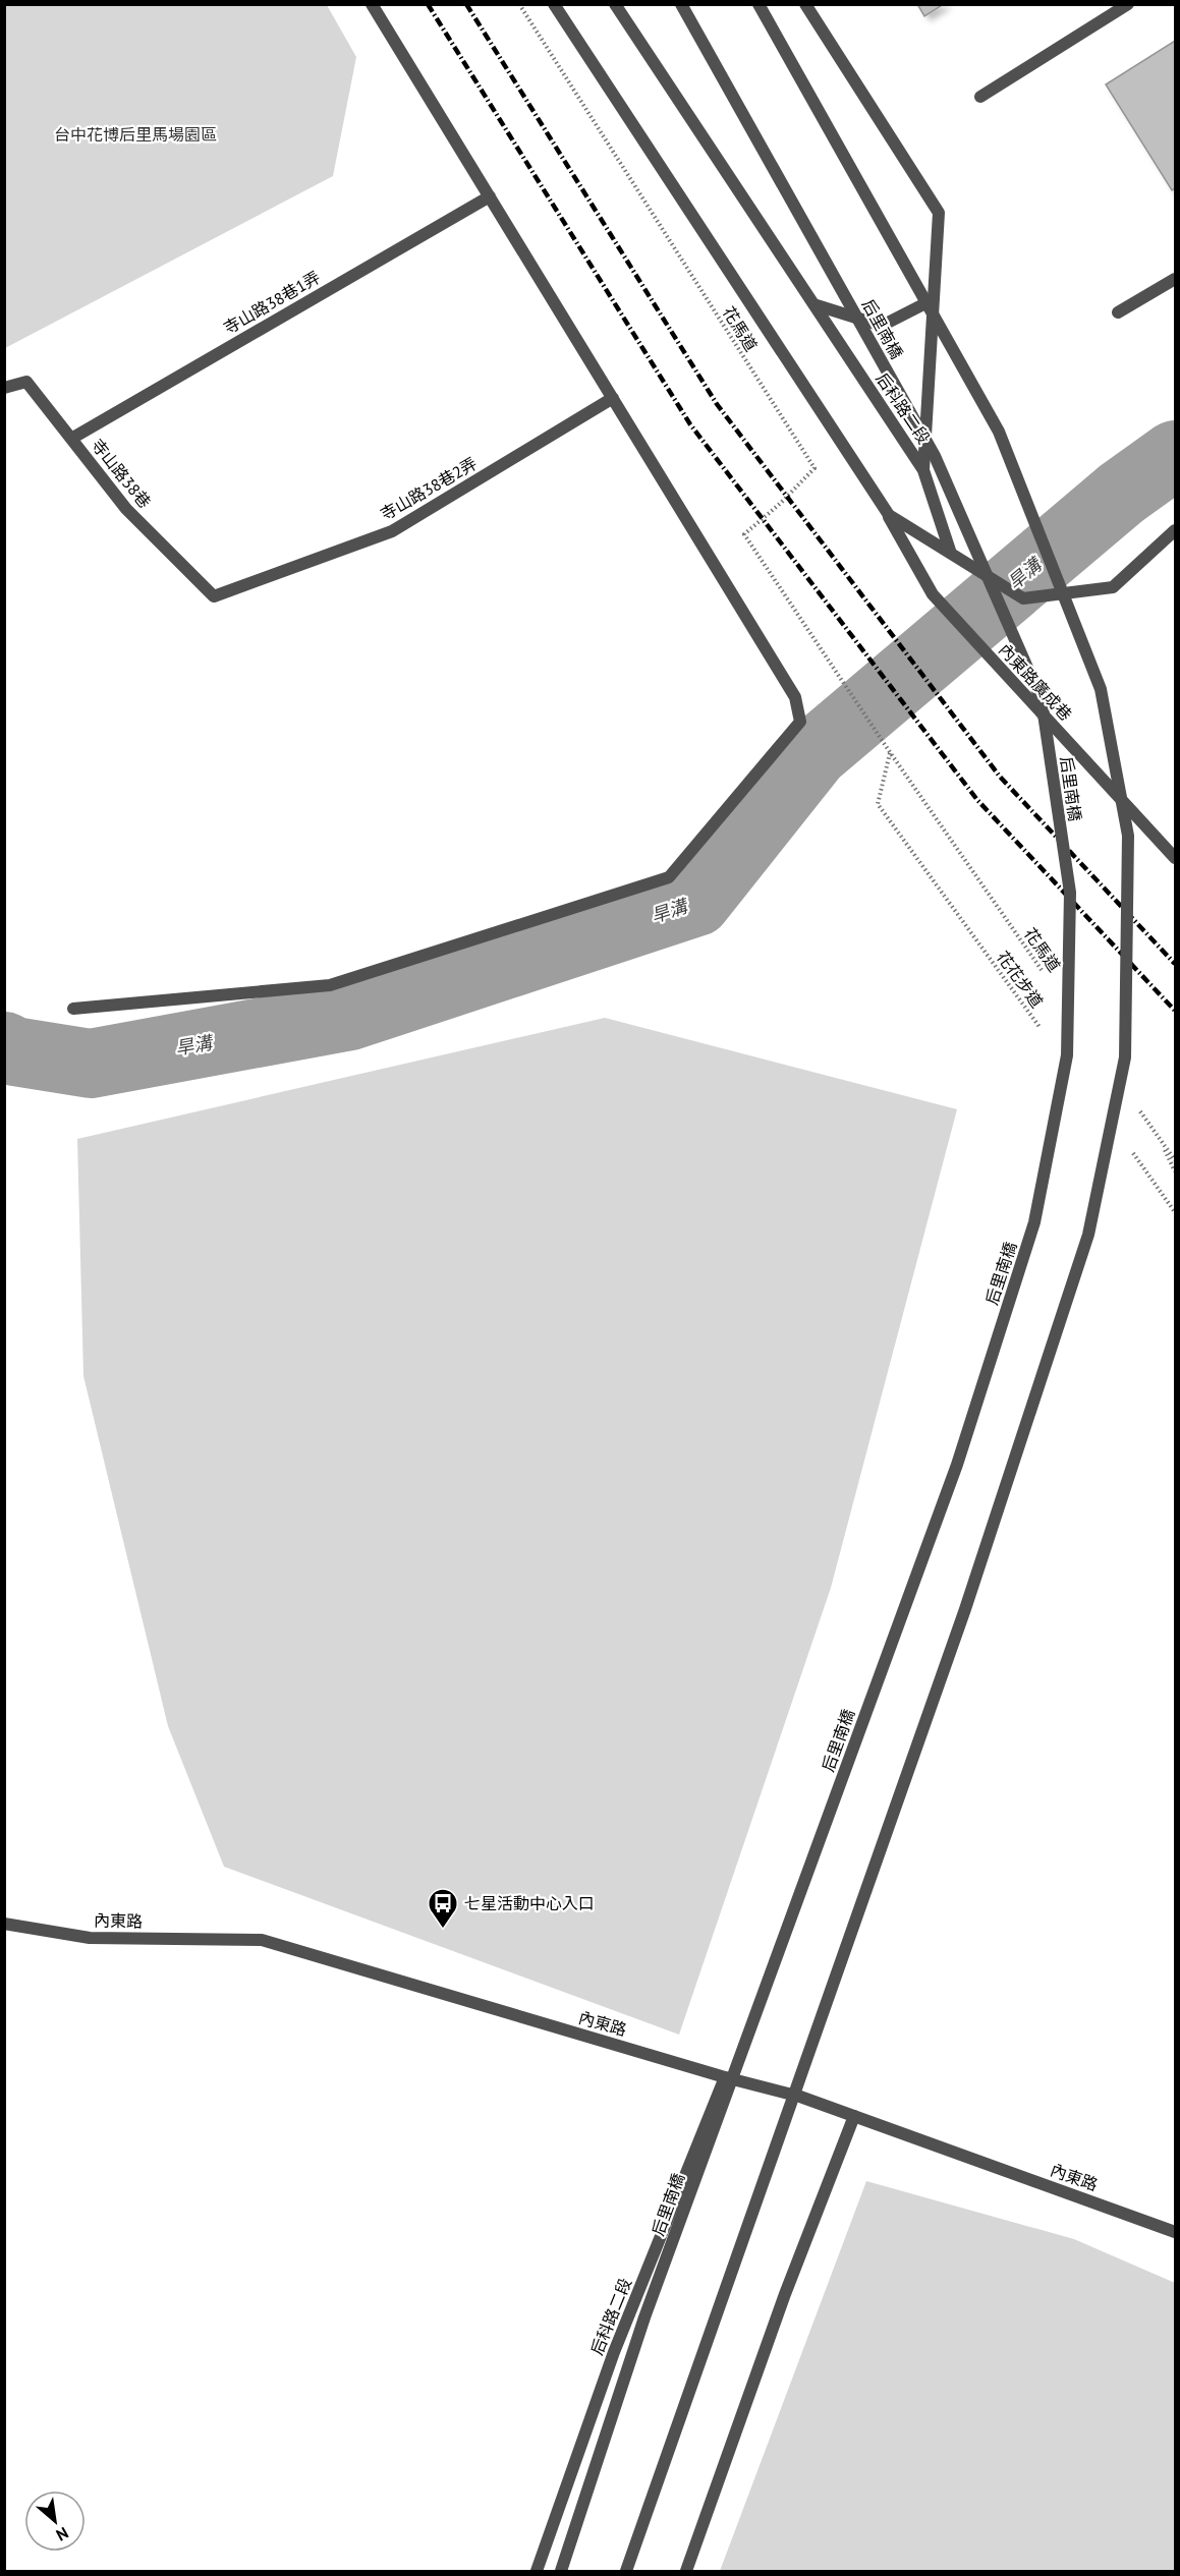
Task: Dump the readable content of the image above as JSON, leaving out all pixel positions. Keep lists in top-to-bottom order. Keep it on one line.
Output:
{"streets":{"street":["寺山路38巷1弄","后里南橋","后科路二段","寺山路38巷","寺山路38巷2弄","內東路廣成巷","內東路"],"path":["花馬道","花花步道"]},"crossings":[["寺山路38巷1弄","寺山路38巷"],["花馬道","花花步道"],["后科路二段","內東路"],["寺山路38巷","寺山路38巷2弄"]],"water":["旱溝"],"parks":["台中花博后里馬場園區"],"places":{"bus stop":["七星活動中心入口"]},"north":"bottom right"}
